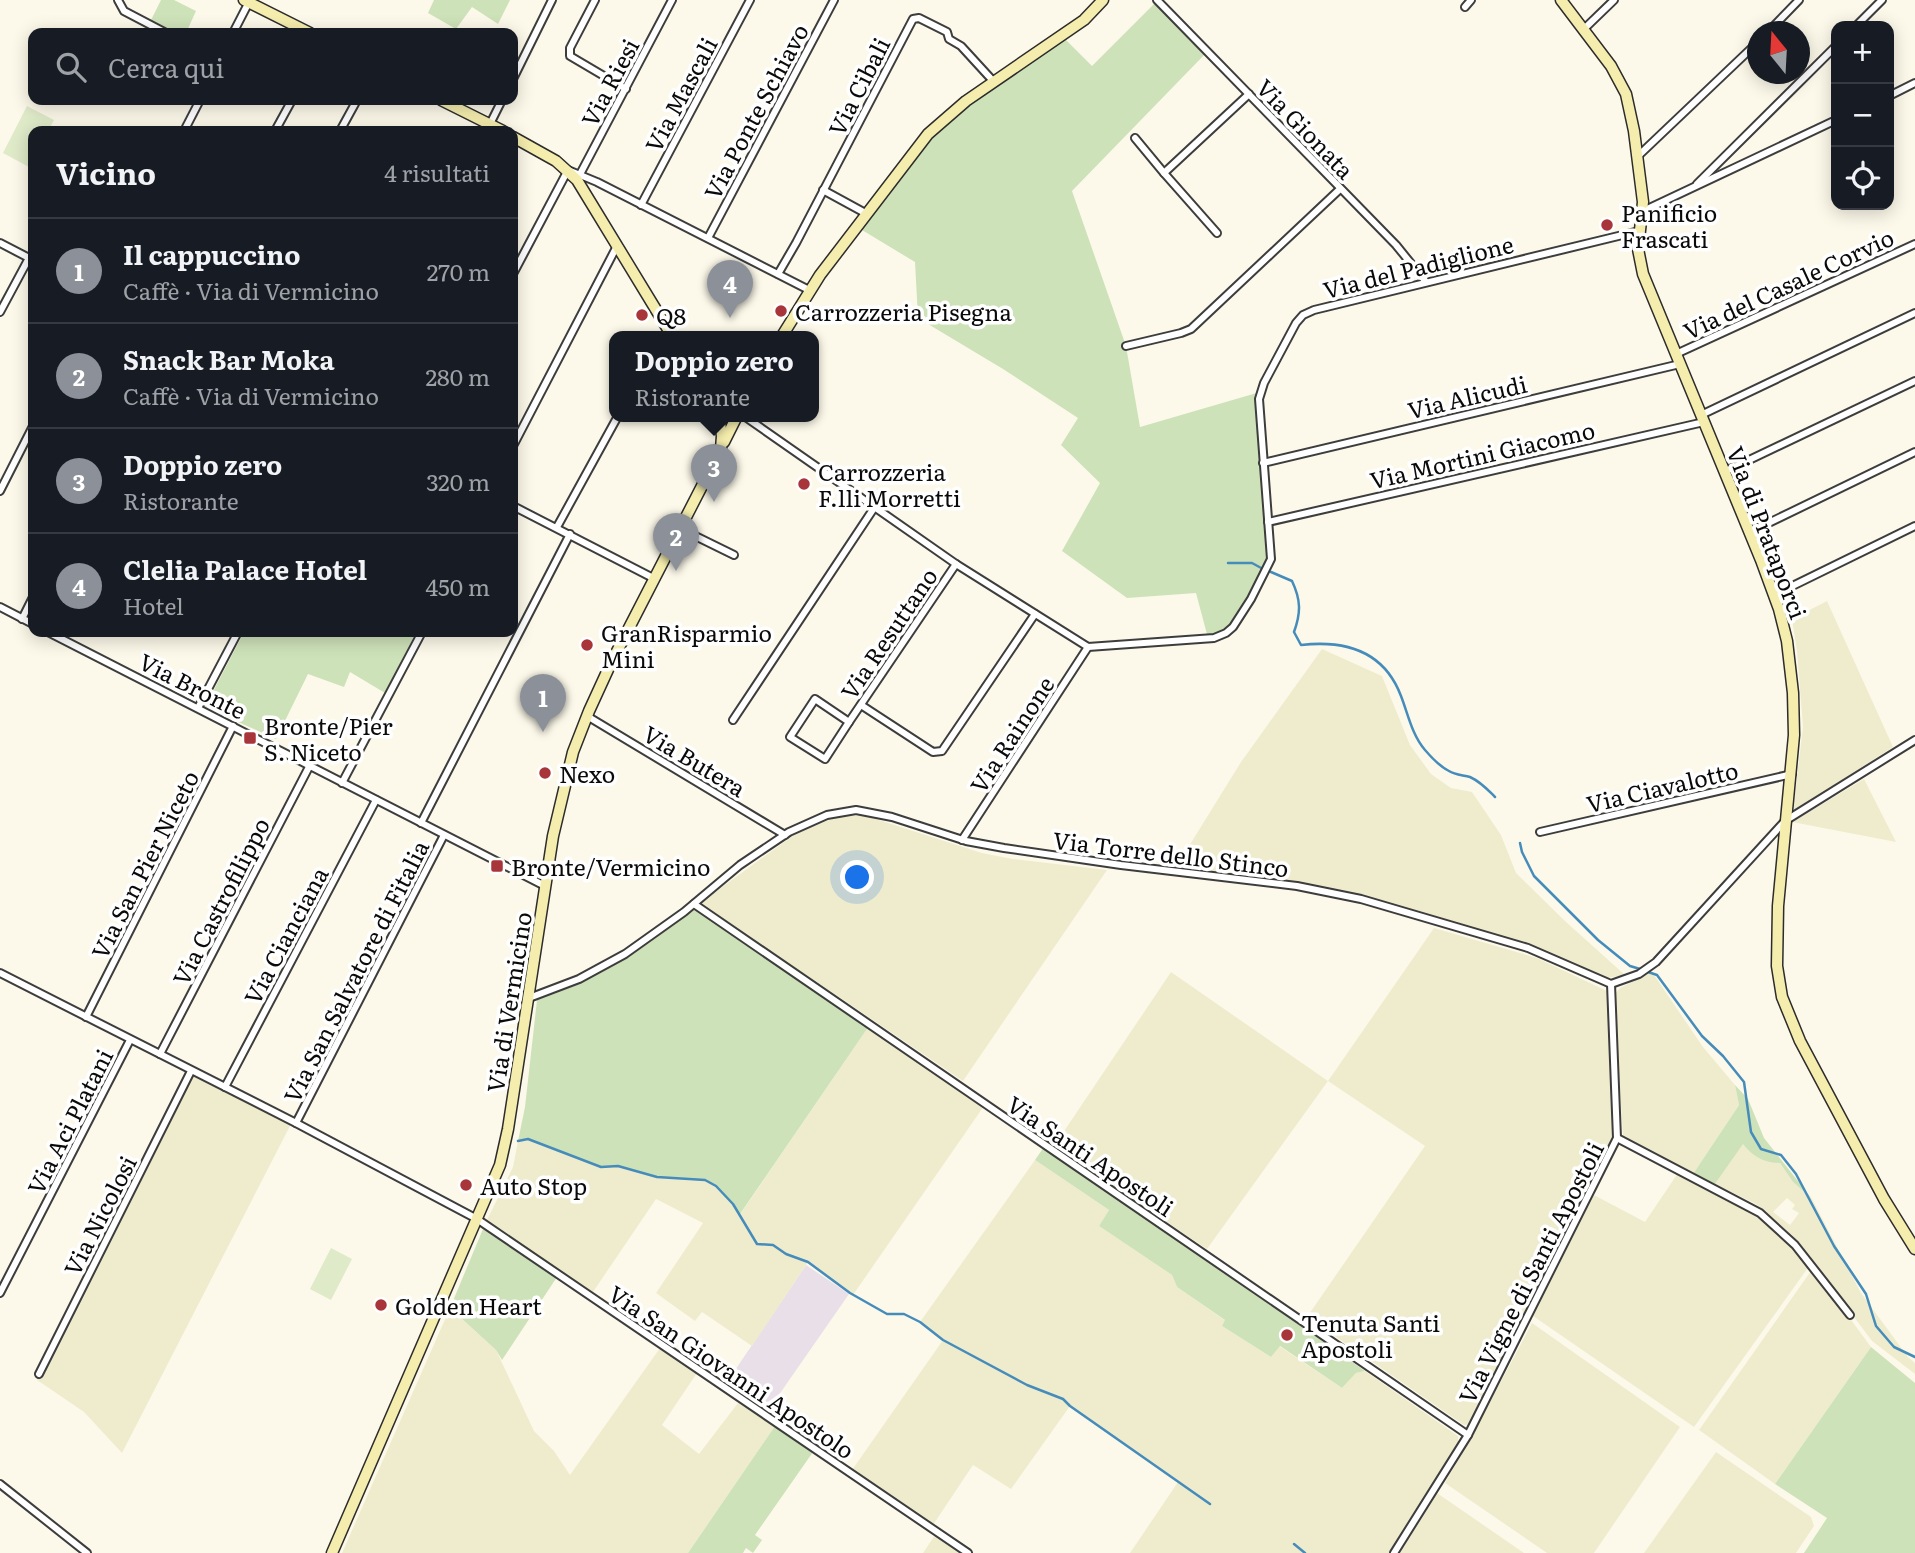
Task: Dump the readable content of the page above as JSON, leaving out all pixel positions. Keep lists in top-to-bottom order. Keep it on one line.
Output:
{"streets":{"street":["Via Riesi","Via Cibali","Via Mascali","Via Ponte Schiavo","Via Gionata","Via del Padiglione","Via del Casale Corvio","Via Alicudi","Via Mortini Giacomo","Via di Prataporci","Via Resuttano","Via Bronte","Via Rainone","Via Butera","Via Ciavalotto","Via Torre dello Stinco","Via San Pier Niceto","Via Castrofilippo","Via Cianciana","Via San Salvatore di Fitalia","Via di Vermicino","Via Aci Platani","Via Santi Apostoli","Via Nicolosi","Via Vigne di Santi Apostoli","Via San Giovanni Apostolo"]},"crossings":[["Via Gionata","Via del Padiglione"],["Via del Padiglione","Via Alicudi"],["Via del Padiglione","Via Mortini Giacomo"],["Via del Padiglione","Via di Prataporci"],["Via del Padiglione","Via Rainone"],["Via del Casale Corvio","Via Alicudi"],["Via del Casale Corvio","Via di Prataporci"],["Via Alicudi","Via di Prataporci"],["Via Mortini Giacomo","Via di Prataporci"],["Via di Prataporci","Via Ciavalotto"],["Via Bronte","Via San Pier Niceto"],["Via Bronte","Via Castrofilippo"],["Via Bronte","Via Cianciana"],["Via Bronte","Via San Salvatore di Fitalia"],["Via Bronte","Via di Vermicino"],["Via Rainone","Via Torre dello Stinco"],["Via Butera","Via Torre dello Stinco"],["Via Butera","Via di Vermicino"],["Via Torre dello Stinco","Via di Vermicino"],["Via Torre dello Stinco","Via Santi Apostoli"],["Via Torre dello Stinco","Via Vigne di Santi Apostoli"],["Via di Vermicino","Via San Giovanni Apostolo"],["Via Santi Apostoli","Via Vigne di Santi Apostoli"]],"places":{"other":["Panificio Frascati","Carrozzeria Pisegna","Q8","Carrozzeria F.lli Morretti","GranRisparmio Mini","Nexo","Auto Stop","Golden Heart","Tenuta Santi Apostoli"],"transit":["Bronte/Pier S. Niceto","Bronte/Vermicino"]},"north":"top","page":{"map_buttons":["+","−"],"search":"Cerca qui","heading":["Vicino","4 risultati"],"list":[{"mark":"1","name":"Il cappuccino","note":"Caffè · Via di Vermicino","value":"270 m"},{"mark":"2","name":"Snack Bar Moka","note":"Caffè · Via di Vermicino","value":"280 m"},{"mark":"3","name":"Doppio zero","note":"Ristorante","value":"320 m"},{"mark":"4","name":"Clelia Palace Hotel","note":"Hotel","value":"450 m"}],"pins":["4","3","2","1"],"popup":["Doppio zero","Ristorante"]}}
